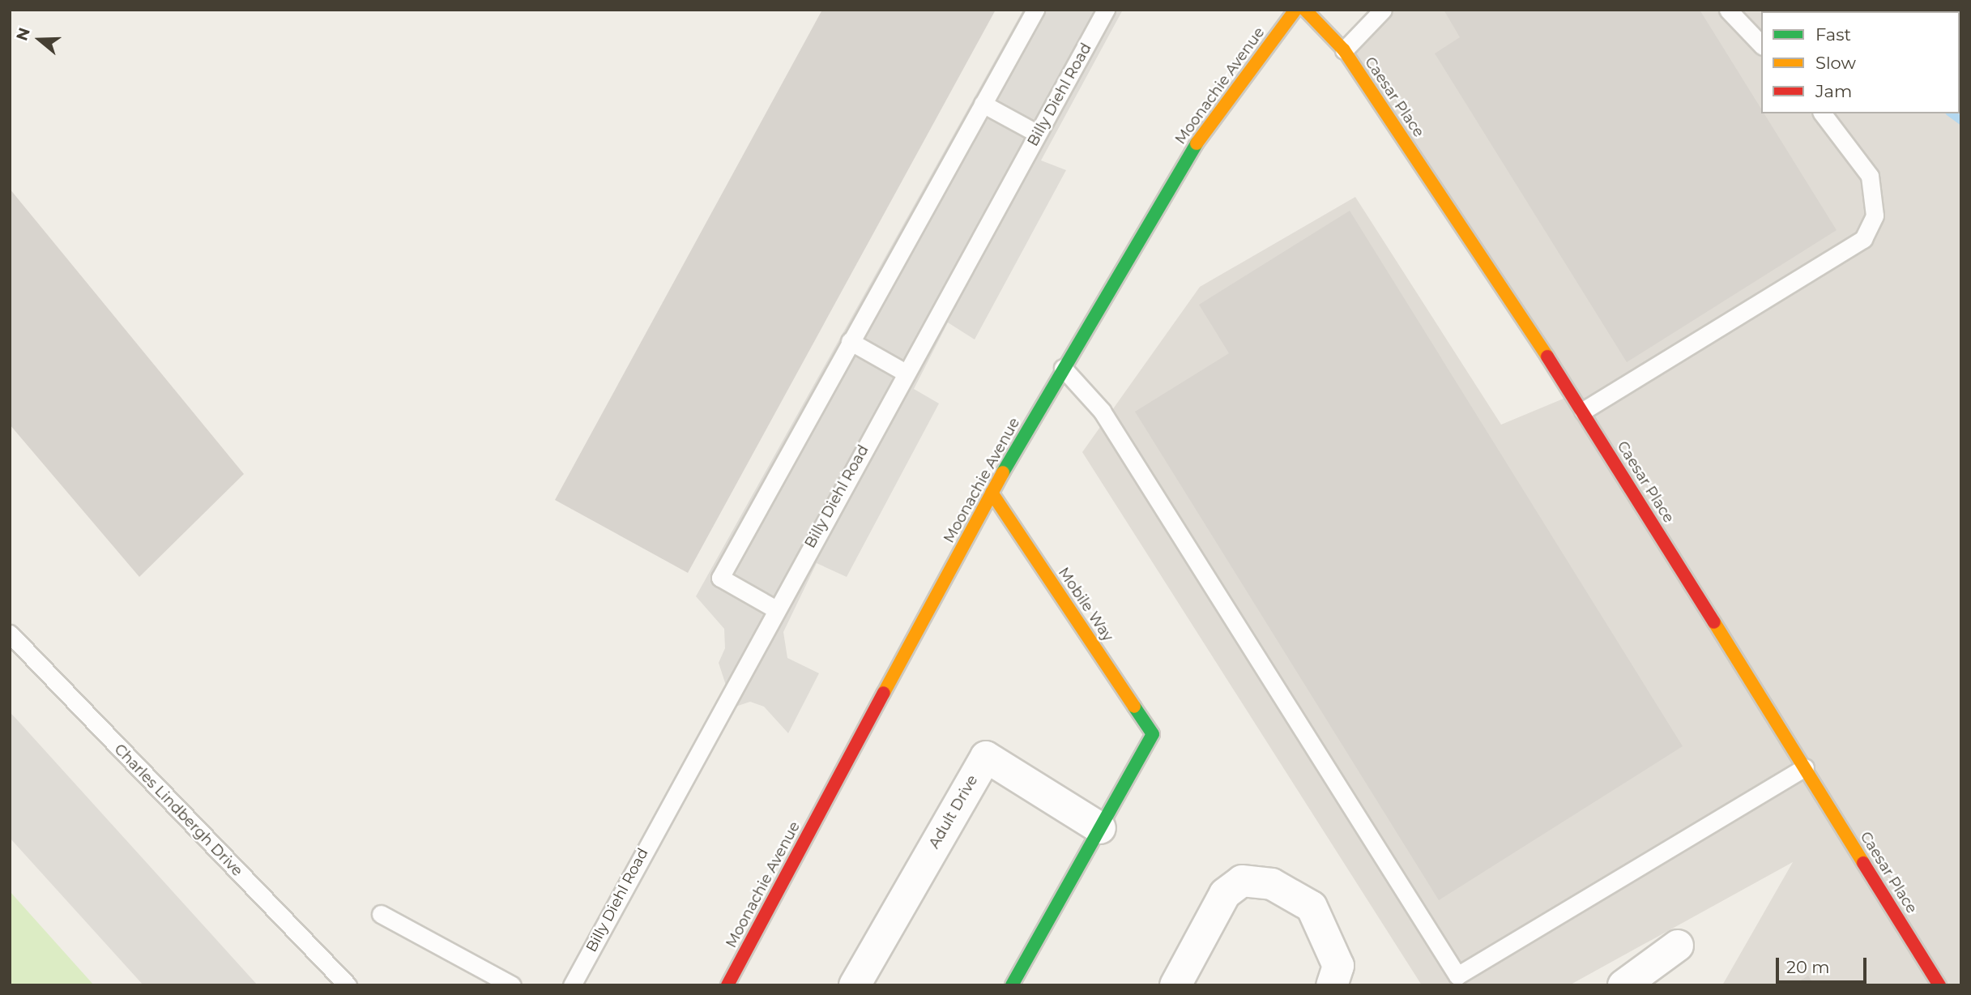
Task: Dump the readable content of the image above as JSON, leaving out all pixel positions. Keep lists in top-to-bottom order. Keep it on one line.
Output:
{"streets":{"street":["Moonachie Avenue","Caesar Place","Mobile Way","Adult Drive"],"lane":["Billy Diehl Road","Charles Lindbergh Drive"]},"crossings":[["Moonachie Avenue","Mobile Way"],["Mobile Way","Adult Drive"]],"legend":["Fast","Slow","Jam"],"scale_bar":"20 m","north":"left"}
